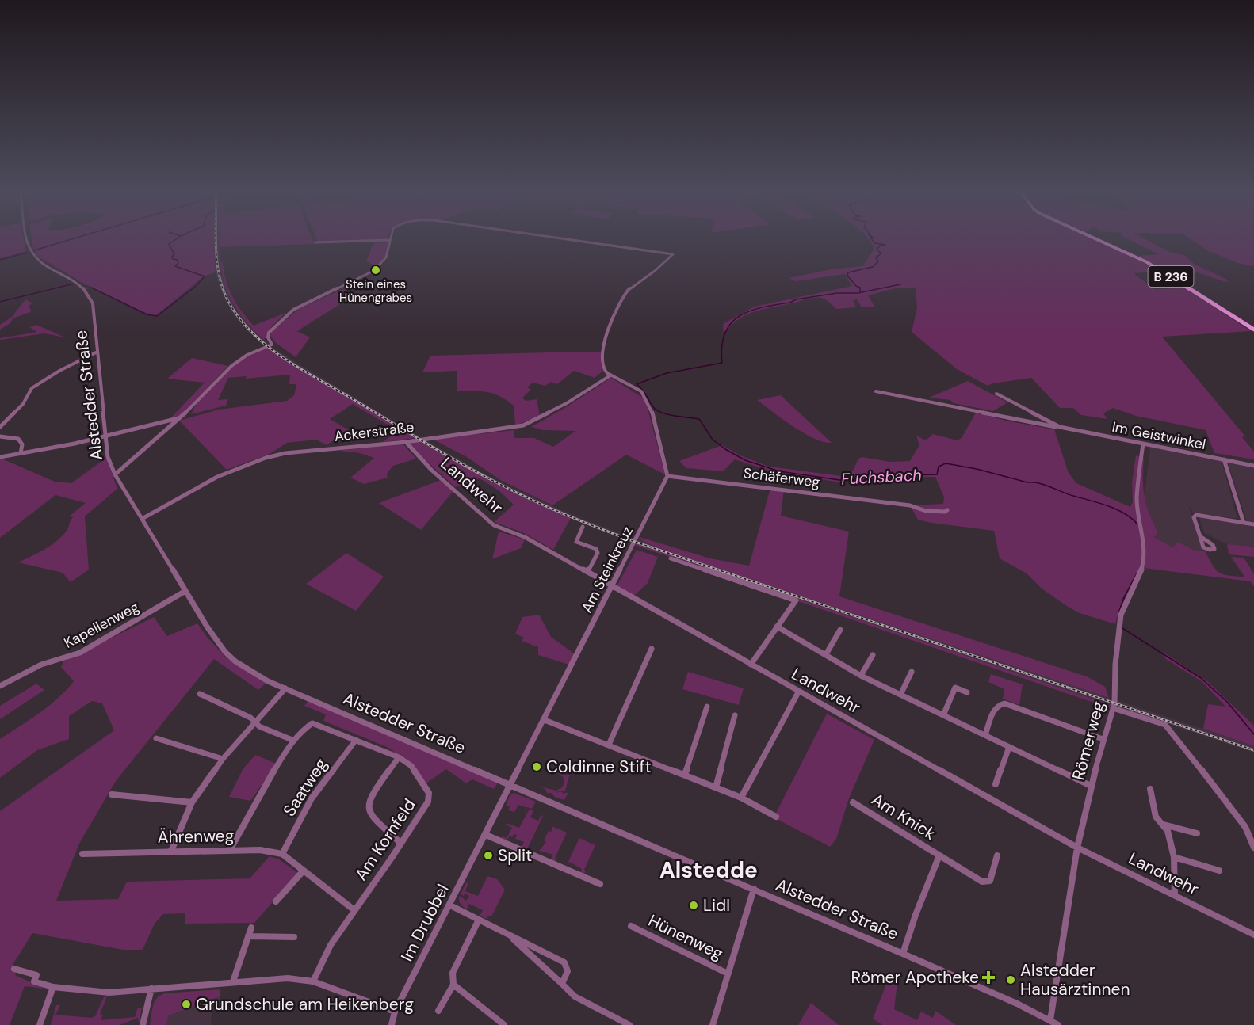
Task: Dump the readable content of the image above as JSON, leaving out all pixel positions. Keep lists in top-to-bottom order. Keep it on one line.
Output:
{"streets":{"main road":["B 236"],"street":["Alstedder Straße","Ackerstraße","Im Geistwinkel","Schäferweg","Landwehr","Am Steinkreuz","Kapellenweg","Römerweg","Saatweg","Am Knick","Ährenweg","Am Kornfeld","Im Drubbel","Hünenweg"]},"crossings":[["Alstedder Straße","Ackerstraße"],["Alstedder Straße","Am Steinkreuz"],["Alstedder Straße","Kapellenweg"],["Alstedder Straße","Römerweg"],["Alstedder Straße","Am Knick"],["Alstedder Straße","Im Drubbel"],["Alstedder Straße","Hünenweg"],["Ackerstraße","Landwehr"],["Im Geistwinkel","Römerweg"],["Schäferweg","Am Steinkreuz"],["Landwehr","Am Steinkreuz"],["Landwehr","Römerweg"],["Am Steinkreuz","Im Drubbel"],["Saatweg","Ährenweg"],["Saatweg","Am Kornfeld"],["Ährenweg","Am Kornfeld"]],"districts":["Alstedde"],"water":["Fuchsbach"],"places":{"other":["Stein eines Hünengrabes","Coldinne Stift","Split","Lidl","Alstedder Hausärztinnen","Grundschule am Heikenberg"],"health":["Römer Apotheke"]}}
